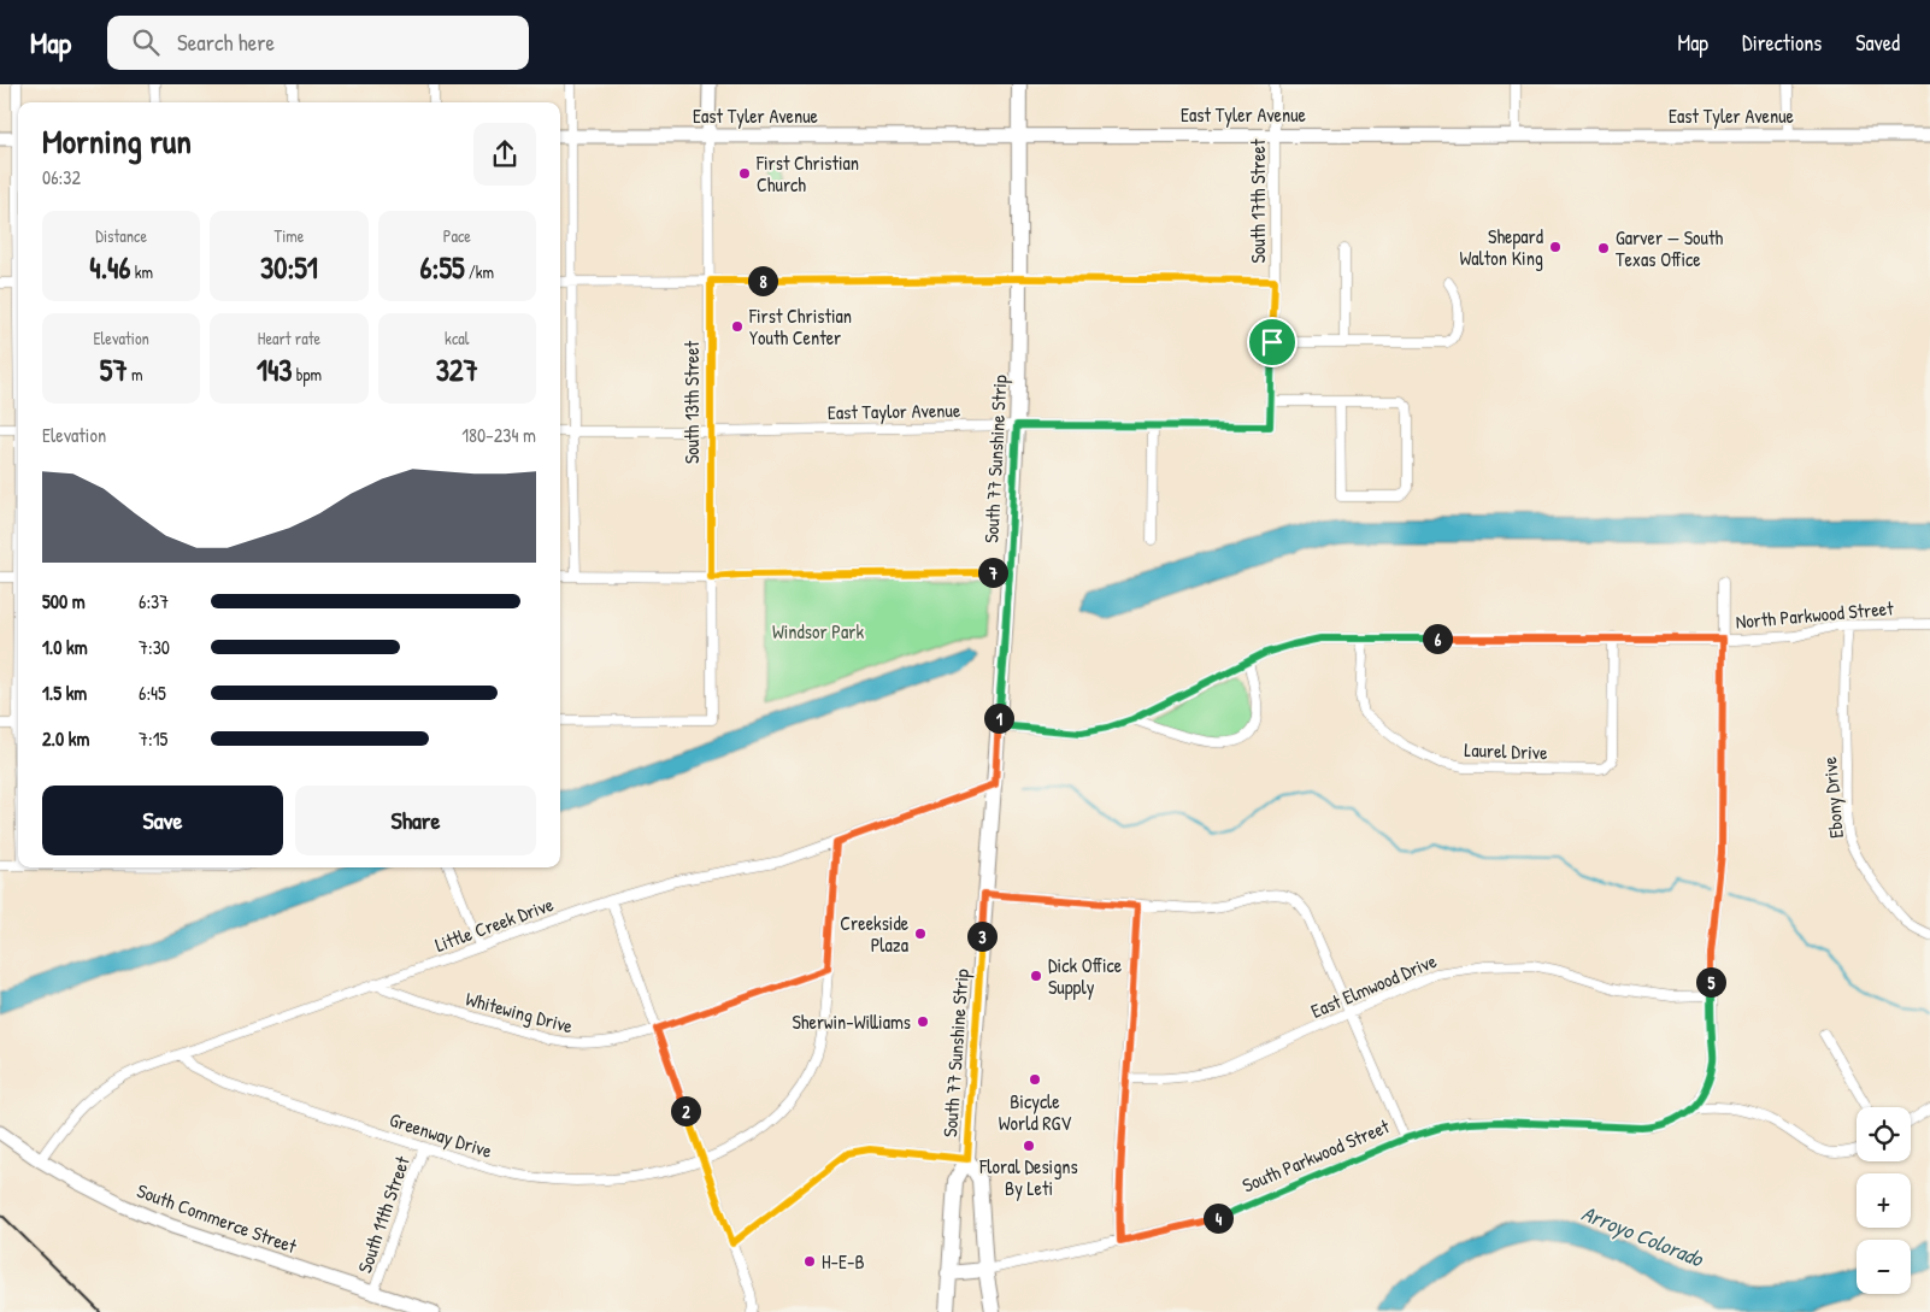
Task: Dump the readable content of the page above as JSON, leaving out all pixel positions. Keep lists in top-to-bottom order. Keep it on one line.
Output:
{"streets":{"main road":["East Tyler Avenue","South 13th Street","South 77 Sunshine Strip","South Parkwood Street","South Commerce Street"],"street":["South 17th Street","East Taylor Avenue","North Parkwood Street","Laurel Drive","Ebony Drive","Little Creek Drive","East Elmwood Drive","Whitewing Drive","Greenway Drive","South 11th Street"]},"crossings":[["East Tyler Avenue","South 17th Street"],["East Tyler Avenue","South 13th Street"],["East Tyler Avenue","South 77 Sunshine Strip"],["South 17th Street","East Taylor Avenue"],["South 13th Street","East Taylor Avenue"],["East Taylor Avenue","South 77 Sunshine Strip"],["South 77 Sunshine Strip","North Parkwood Street"],["South 77 Sunshine Strip","Little Creek Drive"],["North Parkwood Street","Laurel Drive"],["North Parkwood Street","Ebony Drive"],["Little Creek Drive","Whitewing Drive"],["Little Creek Drive","Greenway Drive"],["Little Creek Drive","South Commerce Street"],["Whitewing Drive","Greenway Drive"],["Greenway Drive","South 11th Street"],["South 11th Street","South Commerce Street"]],"water":["Arroyo Colorado"],"parks":["Windsor Park"],"places":["First Christian Church","Shepard Walton King","Garver — South Texas Office","First Christian Youth Center","Creekside Plaza","Dick Office Supply","Sherwin-Williams","Bicycle World RGV","Floral Designs By Leti","H-E-B"],"page":{"header":"Map","search":"Search here","nav":["Map","Directions","Saved"],"heading":["Morning run","06:32"],"stats":[["Distance","4.46 km"],["Time","30:51"],["Pace","6:55 /km"],["Elevation","57 m"],["Heart rate","143 bpm"],["kcal","327"]],"pins":["8","7","6","1","3","5","2","4"],"chart":["Elevation","180–234 m"],"list":[{"name":"500 m","note":"6:37"},{"name":"1.0 km","note":"7:30"},{"name":"1.5 km","note":"6:45"},{"name":"2.0 km","note":"7:15"}],"buttons":["Save","Share"],"map_buttons":["+","−"]}}
